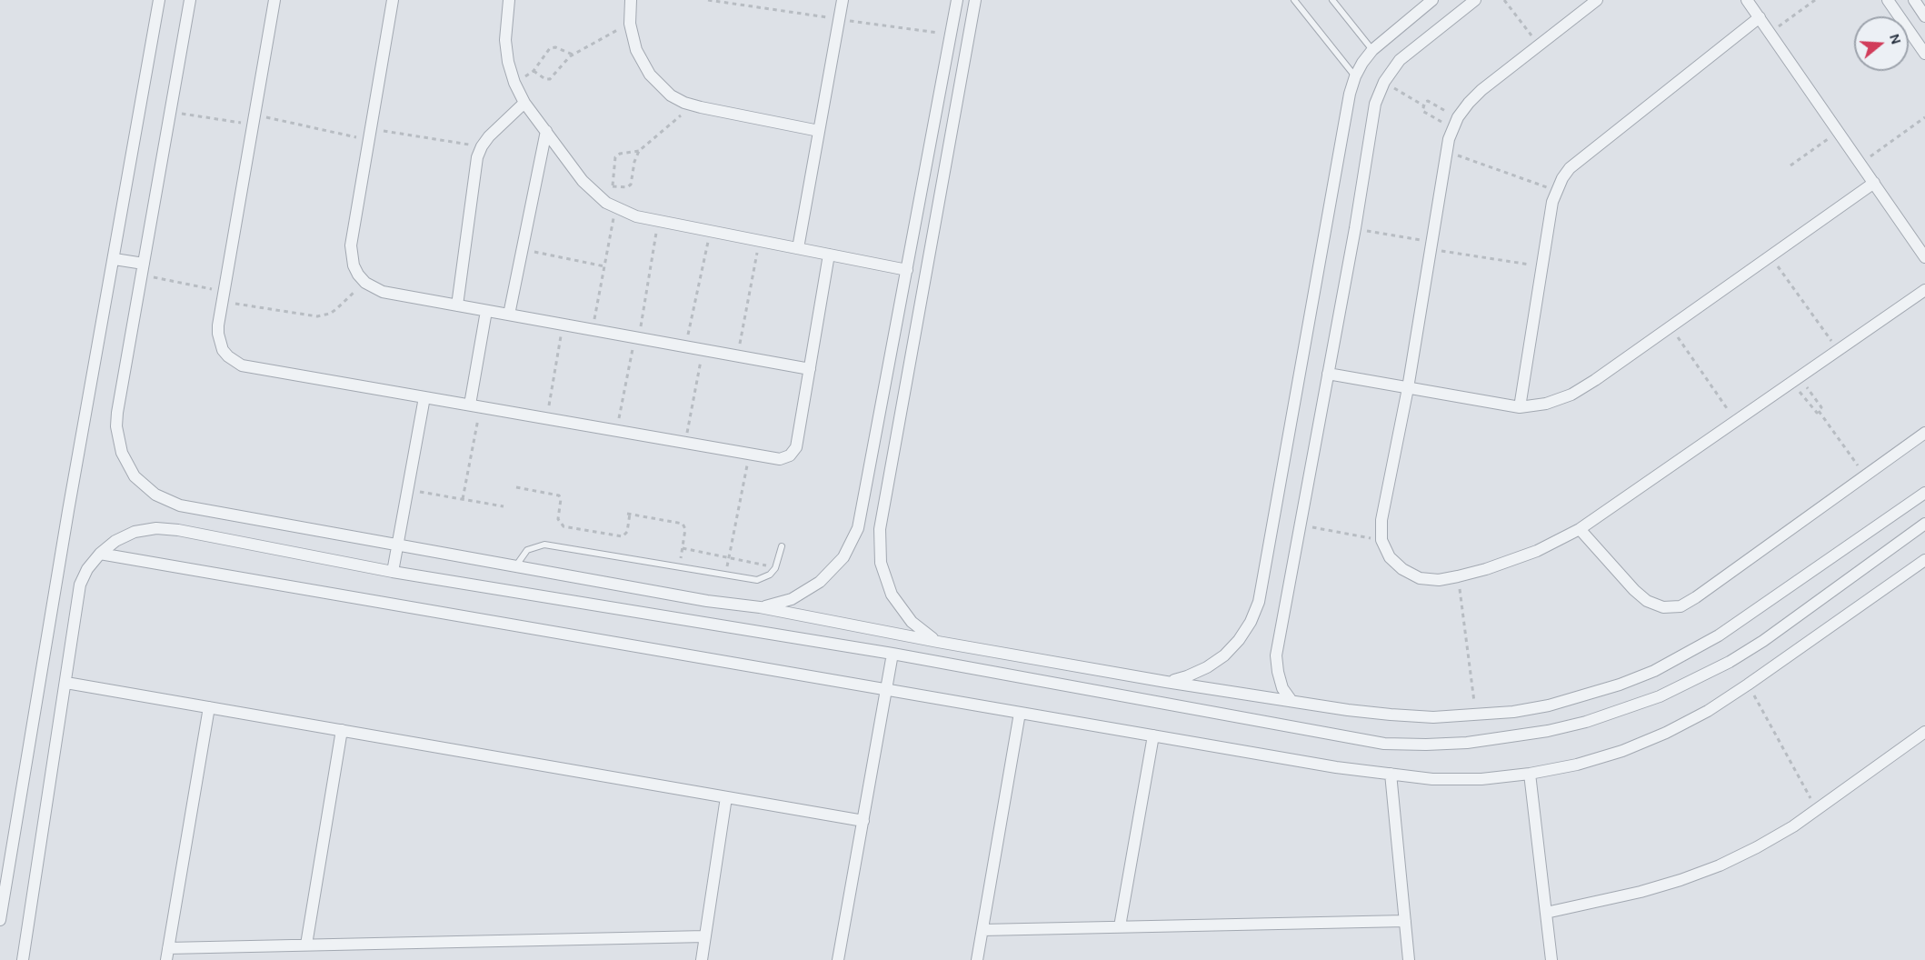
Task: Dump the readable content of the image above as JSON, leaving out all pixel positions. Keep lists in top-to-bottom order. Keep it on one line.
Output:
{"north":"right"}
